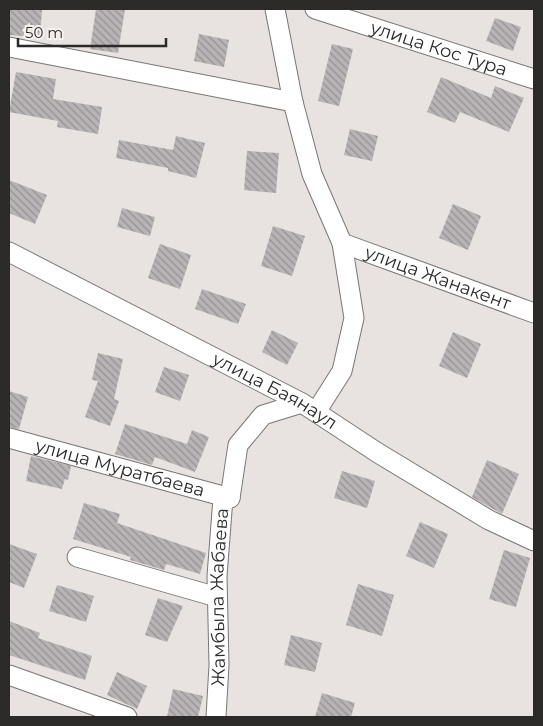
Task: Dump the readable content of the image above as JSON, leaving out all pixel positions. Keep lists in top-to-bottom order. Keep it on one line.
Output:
{"streets":{"street":["улица Кос Тура","улица Жанакент","улица Баянаул","улица Муратбаева","Жамбыла Жабаева"]},"crossings":[["улица Баянаул","Жамбыла Жабаева"],["улица Муратбаева","Жамбыла Жабаева"]],"scale_bar":"50 m"}
